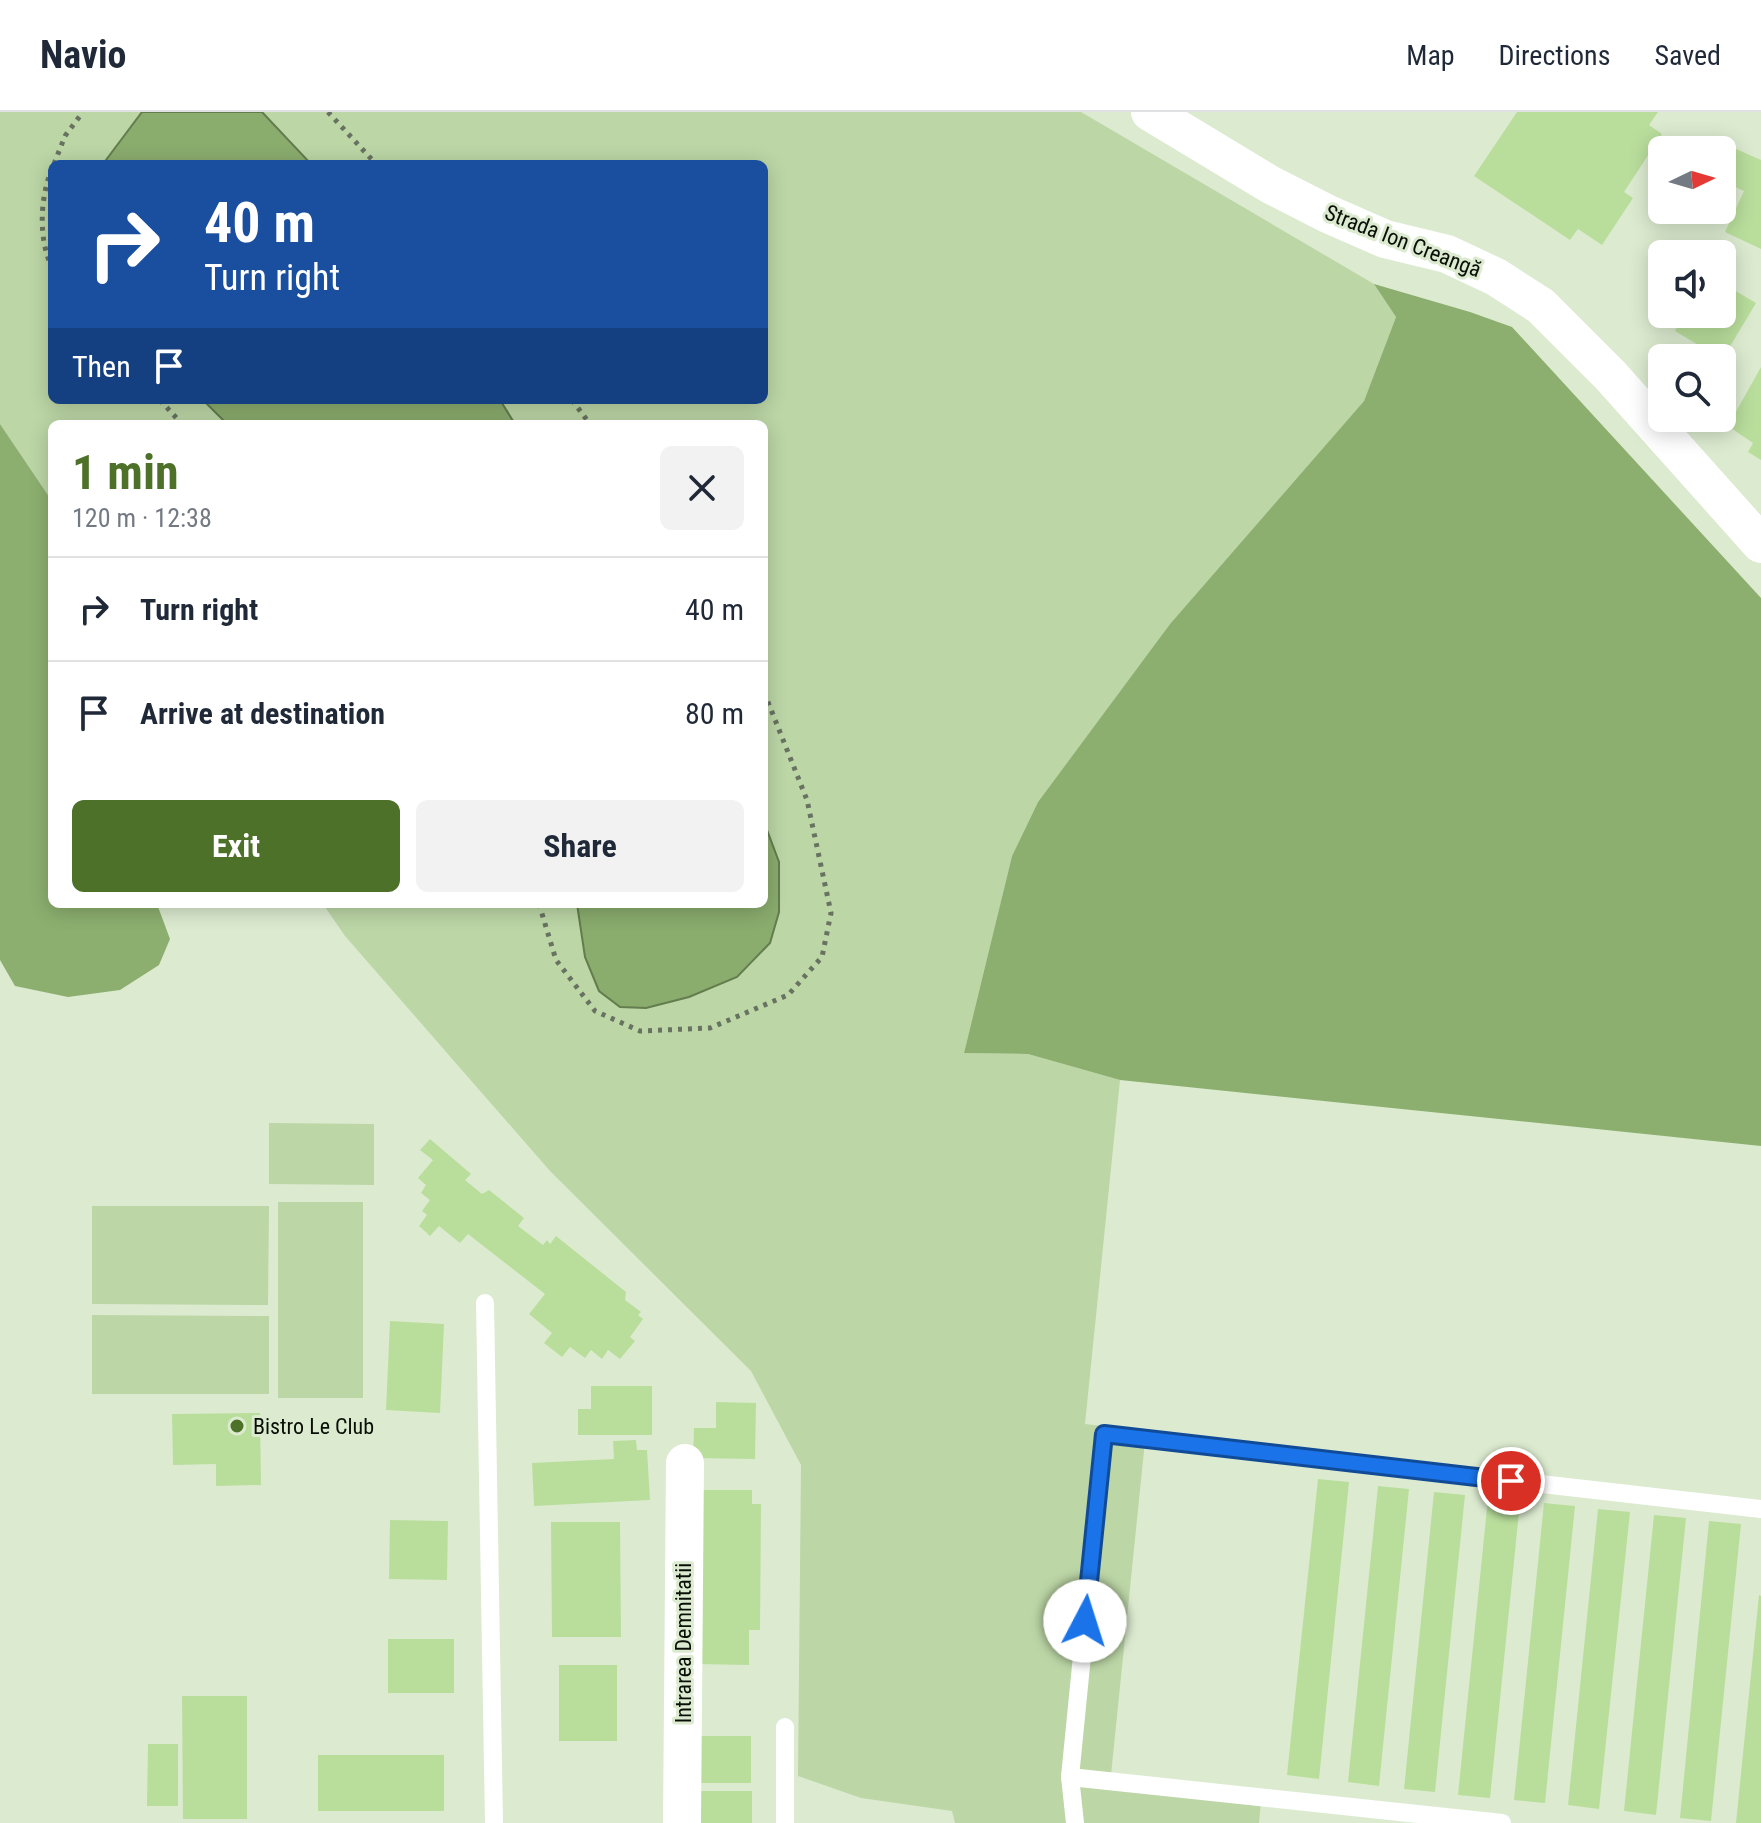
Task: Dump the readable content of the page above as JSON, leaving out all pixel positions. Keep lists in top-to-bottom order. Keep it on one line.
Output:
{"streets":{"street":["Strada Ion Creangă","Intrarea Demnitatii"]},"places":["Bistro Le Club"],"north":"right","page":{"header":"Navio","nav":["Map","Directions","Saved"],"turn":["40 m","Turn right"],"then":"Then","heading":["1 min","120 m · 12:38"],"list":[{"name":"Turn right","value":"40 m"},{"name":"Arrive at destination","value":"80 m"}],"buttons":["Exit","Share"]}}
